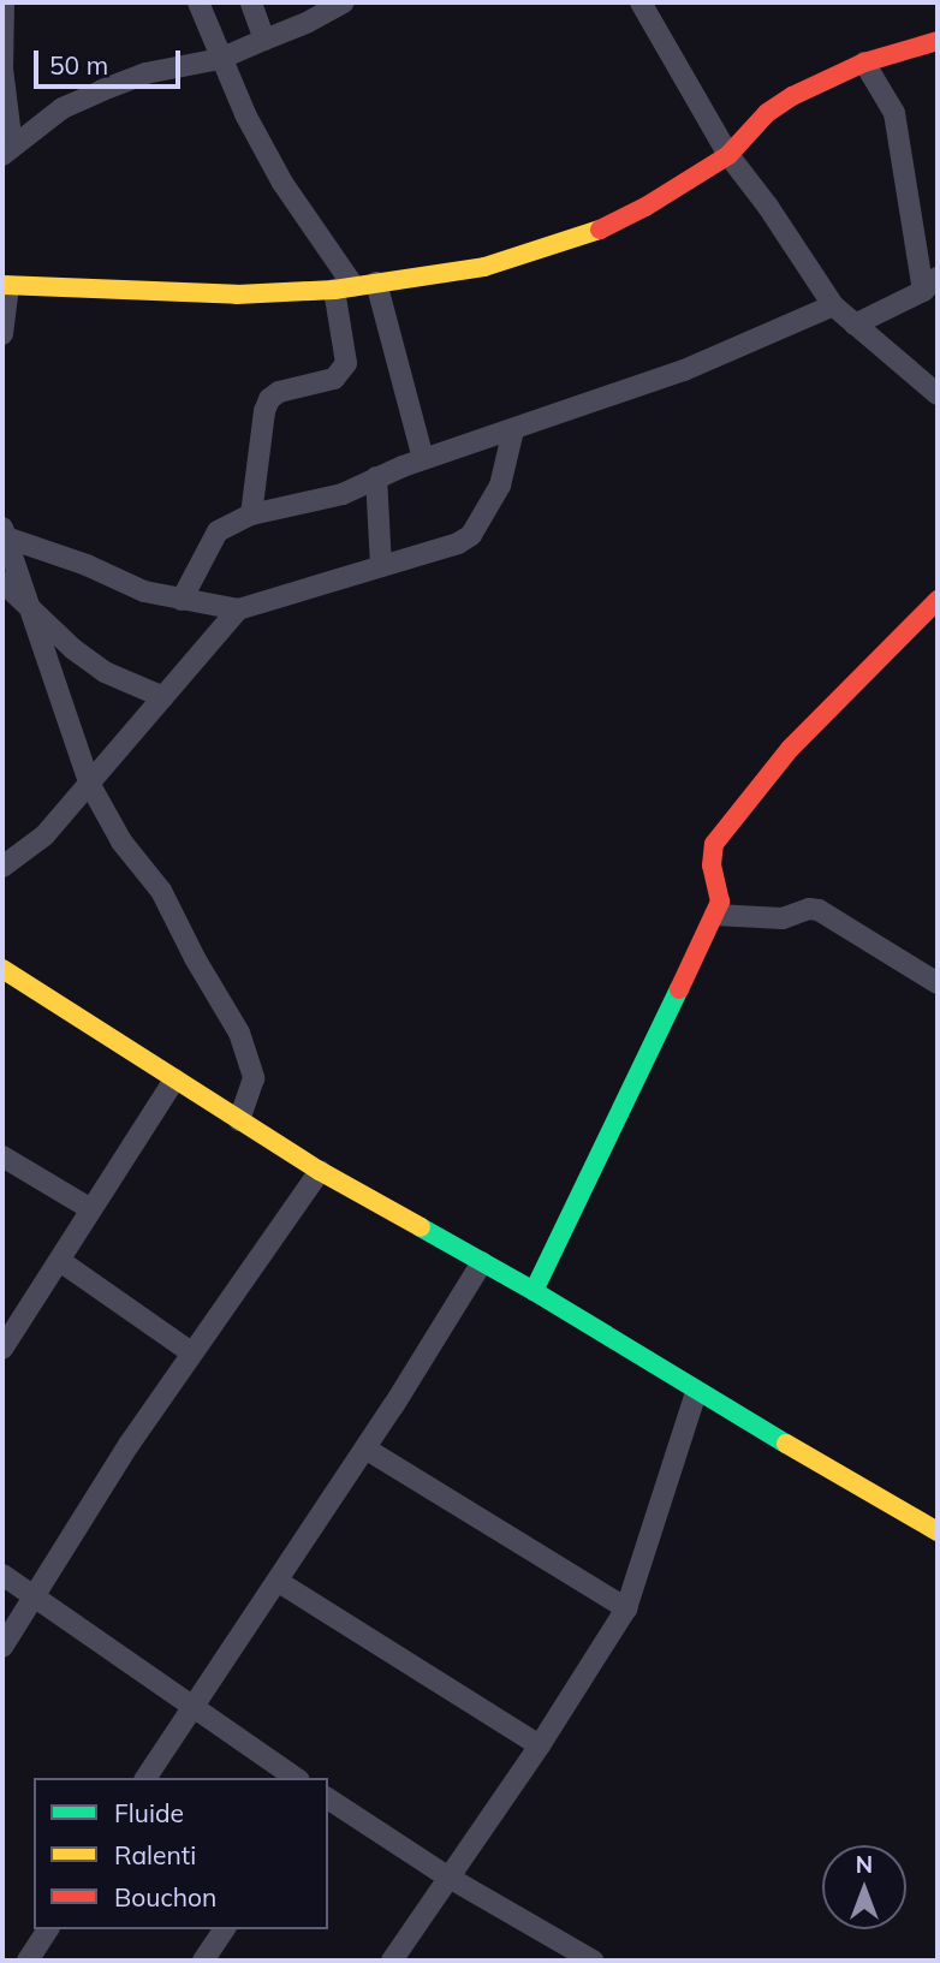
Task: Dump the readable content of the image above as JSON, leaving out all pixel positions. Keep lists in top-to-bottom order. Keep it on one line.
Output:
{"legend":["Fluide","Ralenti","Bouchon"],"scale_bar":"50 m","north":"top"}
